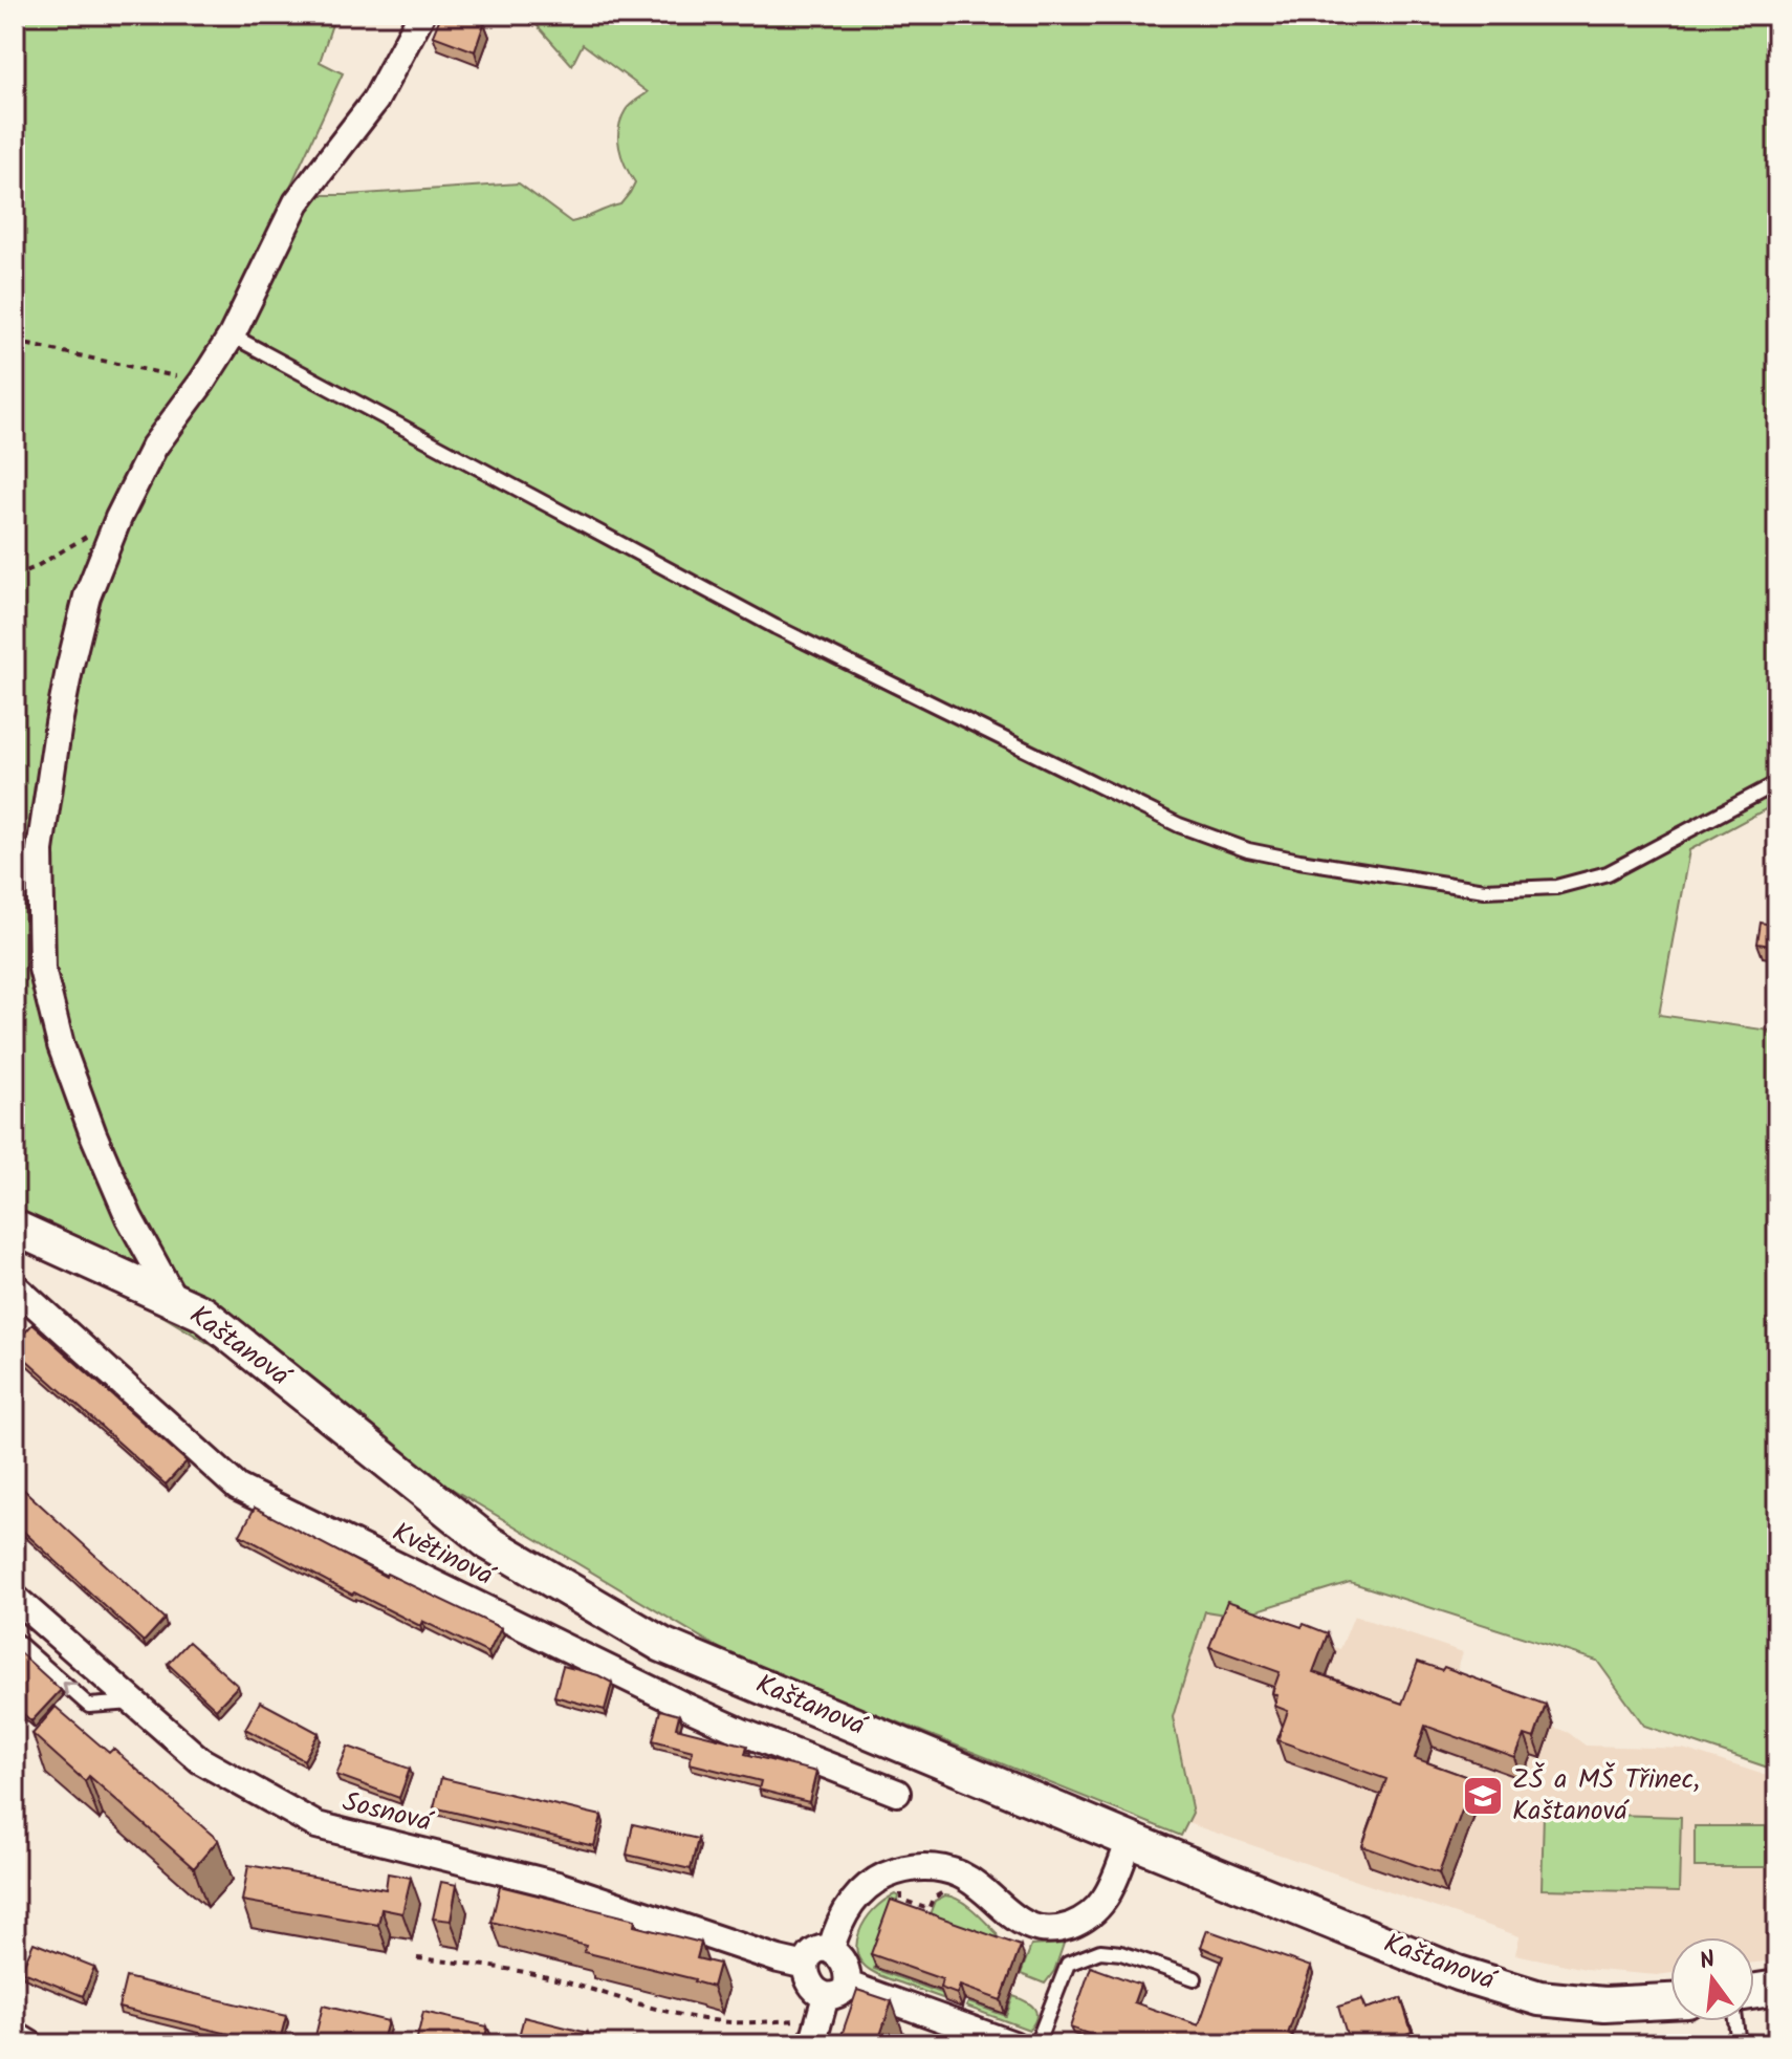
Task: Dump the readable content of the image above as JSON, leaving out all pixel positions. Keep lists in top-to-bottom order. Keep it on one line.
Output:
{"streets":{"street":["Kaštanová","Květinová","Sosnová"]},"places":{"school or university":["ZŠ a MŠ Třinec, Kaštanová"]},"north":"top"}
